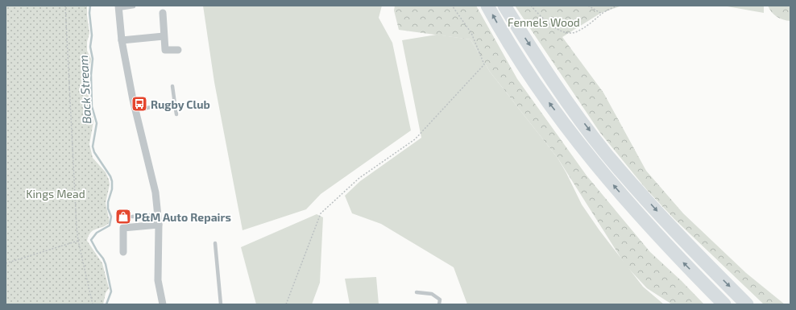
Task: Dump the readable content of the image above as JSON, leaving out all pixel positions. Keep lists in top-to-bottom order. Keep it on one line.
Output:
{"water":["Back Stream"],"parks":["Fennels Wood","Kings Mead"],"places":{"bus stop":["Rugby Club"],"shop":["P&M Auto Repairs"]}}
